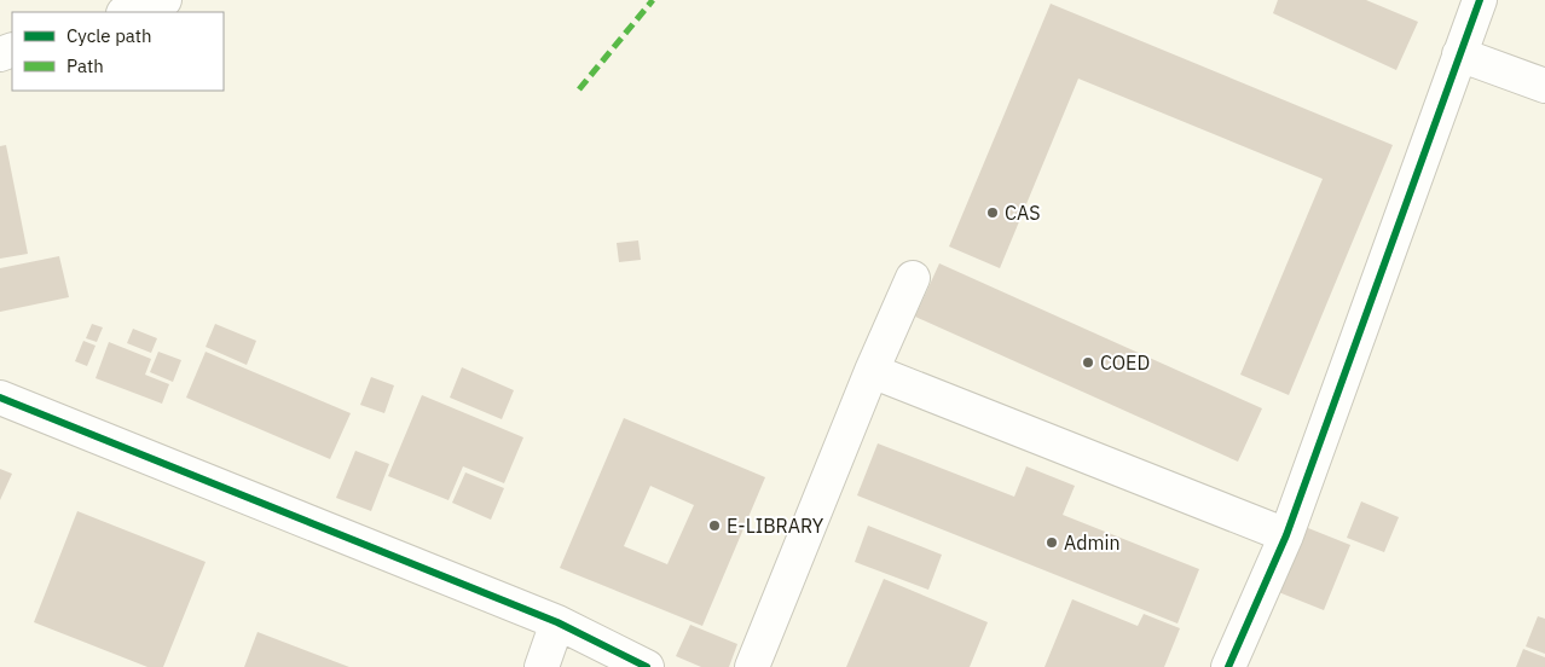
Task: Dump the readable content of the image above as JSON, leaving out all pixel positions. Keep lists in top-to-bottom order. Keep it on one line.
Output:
{"places":["CAS","COED","E-LIBRARY","Admin"],"legend":["Cycle path","Path"]}
